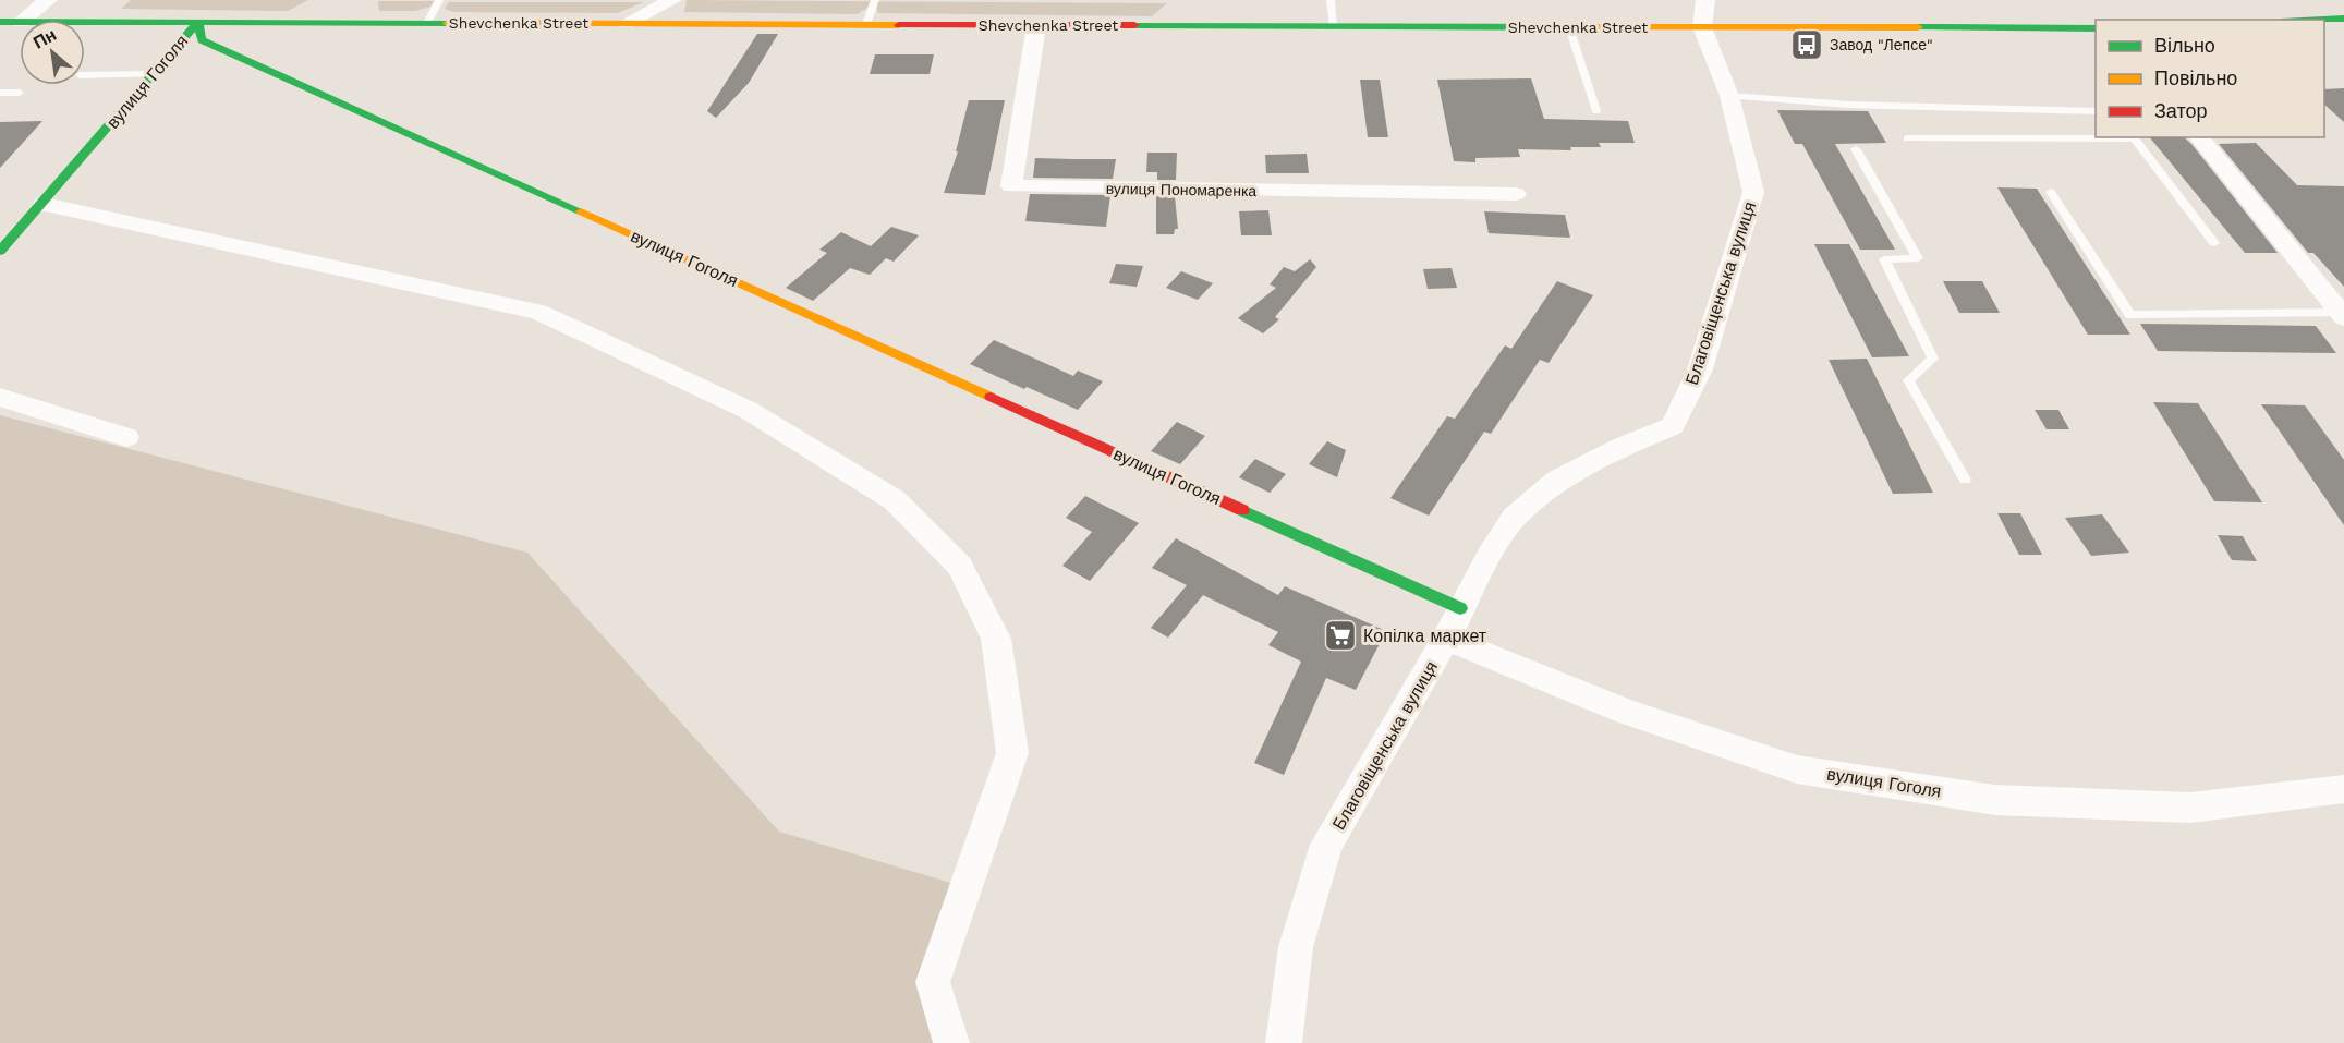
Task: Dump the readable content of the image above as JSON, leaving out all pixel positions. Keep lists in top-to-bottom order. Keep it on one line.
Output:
{"streets":{"main road":["Shevchenka Street","вулиця Гоголя"],"street":["вулиця Пономаренка","Благовіщенська вулиця"]},"crossings":[["Shevchenka Street","вулиця Гоголя"],["Shevchenka Street","вулиця Пономаренка"],["Shevchenka Street","Благовіщенська вулиця"],["вулиця Гоголя","Благовіщенська вулиця"]],"places":{"bus stop":["Завод \"Лепсе\""],"supermarket":["Копілка маркет"]},"legend":["Вільно","Повільно","Затор"],"north":"top left"}
